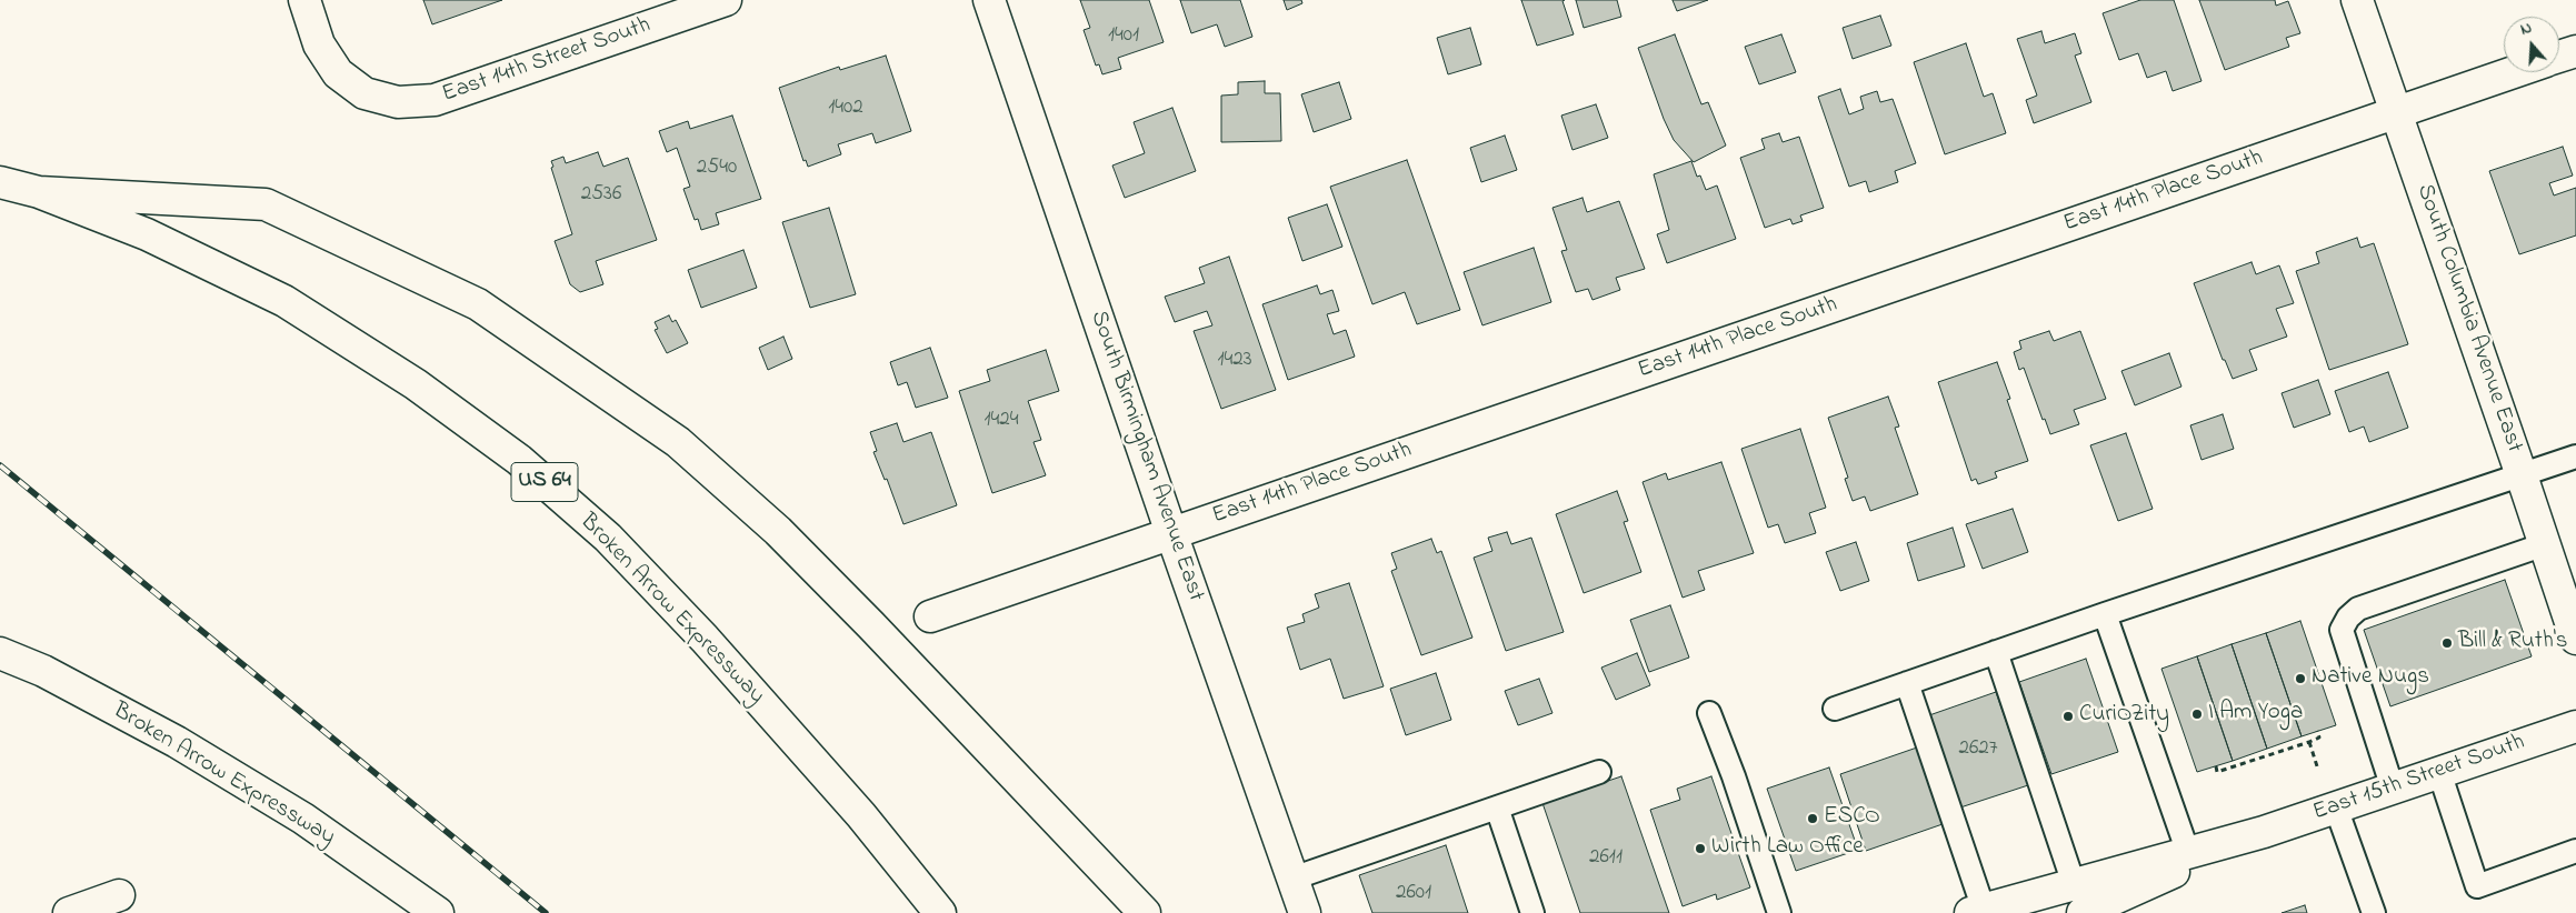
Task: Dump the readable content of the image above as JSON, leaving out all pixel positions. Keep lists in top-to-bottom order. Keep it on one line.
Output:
{"streets":{"main road":["East 14th Street South","East 14th Place South","South Columbia Avenue East","South Birmingham Avenue East","US 64","Broken Arrow Expressway","East 15th Street South"]},"crossings":[["East 14th Place South","South Columbia Avenue East"],["East 14th Place South","South Birmingham Avenue East"]],"places":["Bill & Ruth's","Native Nugs","I Am Yoga","CuriOZity","ESCO","Wirth Law Office"],"house_numbers":["1401","1402","2540","2536","1423","1424","2627","2611","2601"],"north":"top"}
